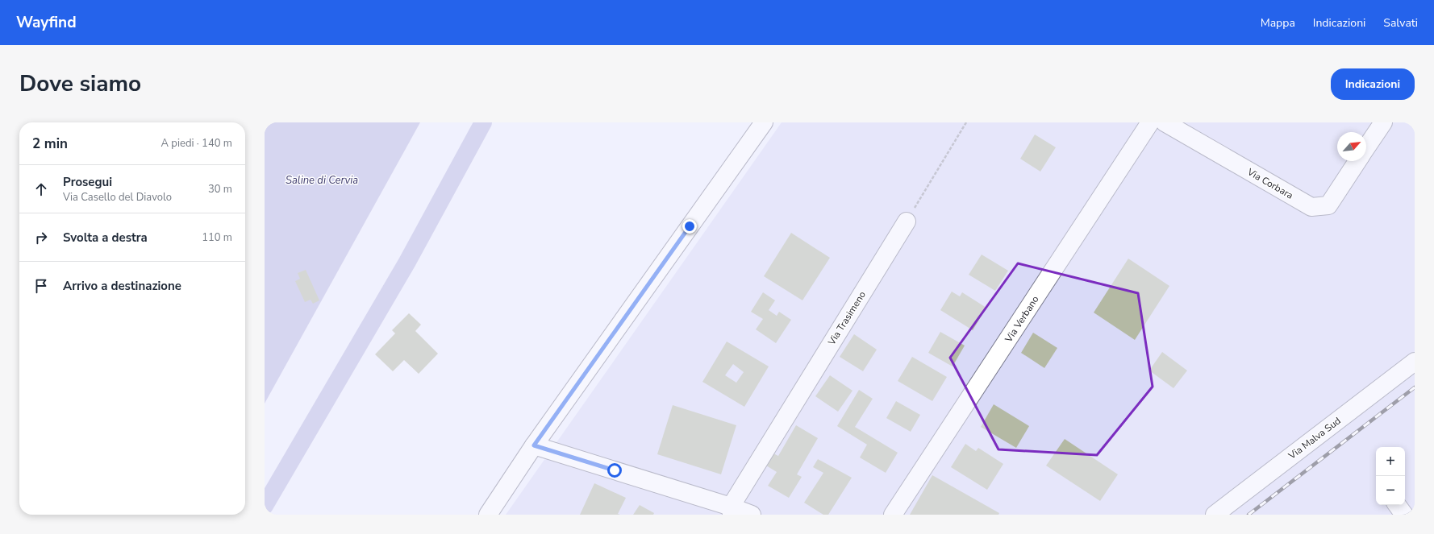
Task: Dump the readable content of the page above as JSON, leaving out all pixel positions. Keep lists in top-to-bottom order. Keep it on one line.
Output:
{"streets":{"street":["Via Corbara","Via Trasimeno","Via Verbano","Via Malva Sud"]},"water":["Saline di Cervia"],"north":"top right","page":{"header":"Wayfind","nav":["Mappa","Indicazioni","Salvati"],"title":"Dove siamo","buttons":"Indicazioni","heading":["2 min","A piedi · 140 m"],"list":[["Prosegui","Via Casello del Diavolo","30 m"],["Svolta a destra","110 m"],"Arrivo a destinazione"],"map_buttons":["+","−"]}}
